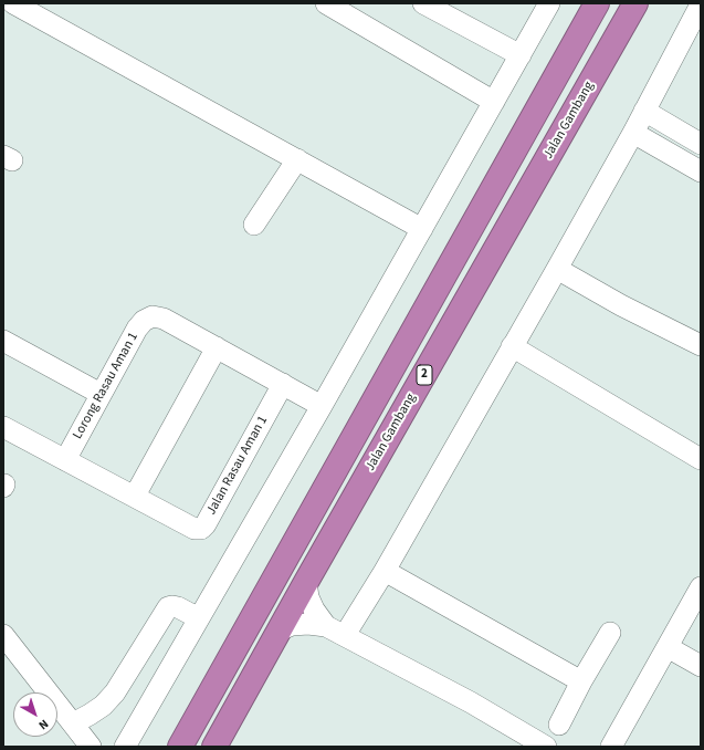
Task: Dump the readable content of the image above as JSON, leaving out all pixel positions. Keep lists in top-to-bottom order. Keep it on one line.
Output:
{"streets":{"highway":["Jalan Gambang","2"],"street":["Lorong Rasau Aman 1","Jalan Rasau Aman 1"]},"crossings":[["Lorong Rasau Aman 1","Jalan Rasau Aman 1"]],"north":"bottom right"}
